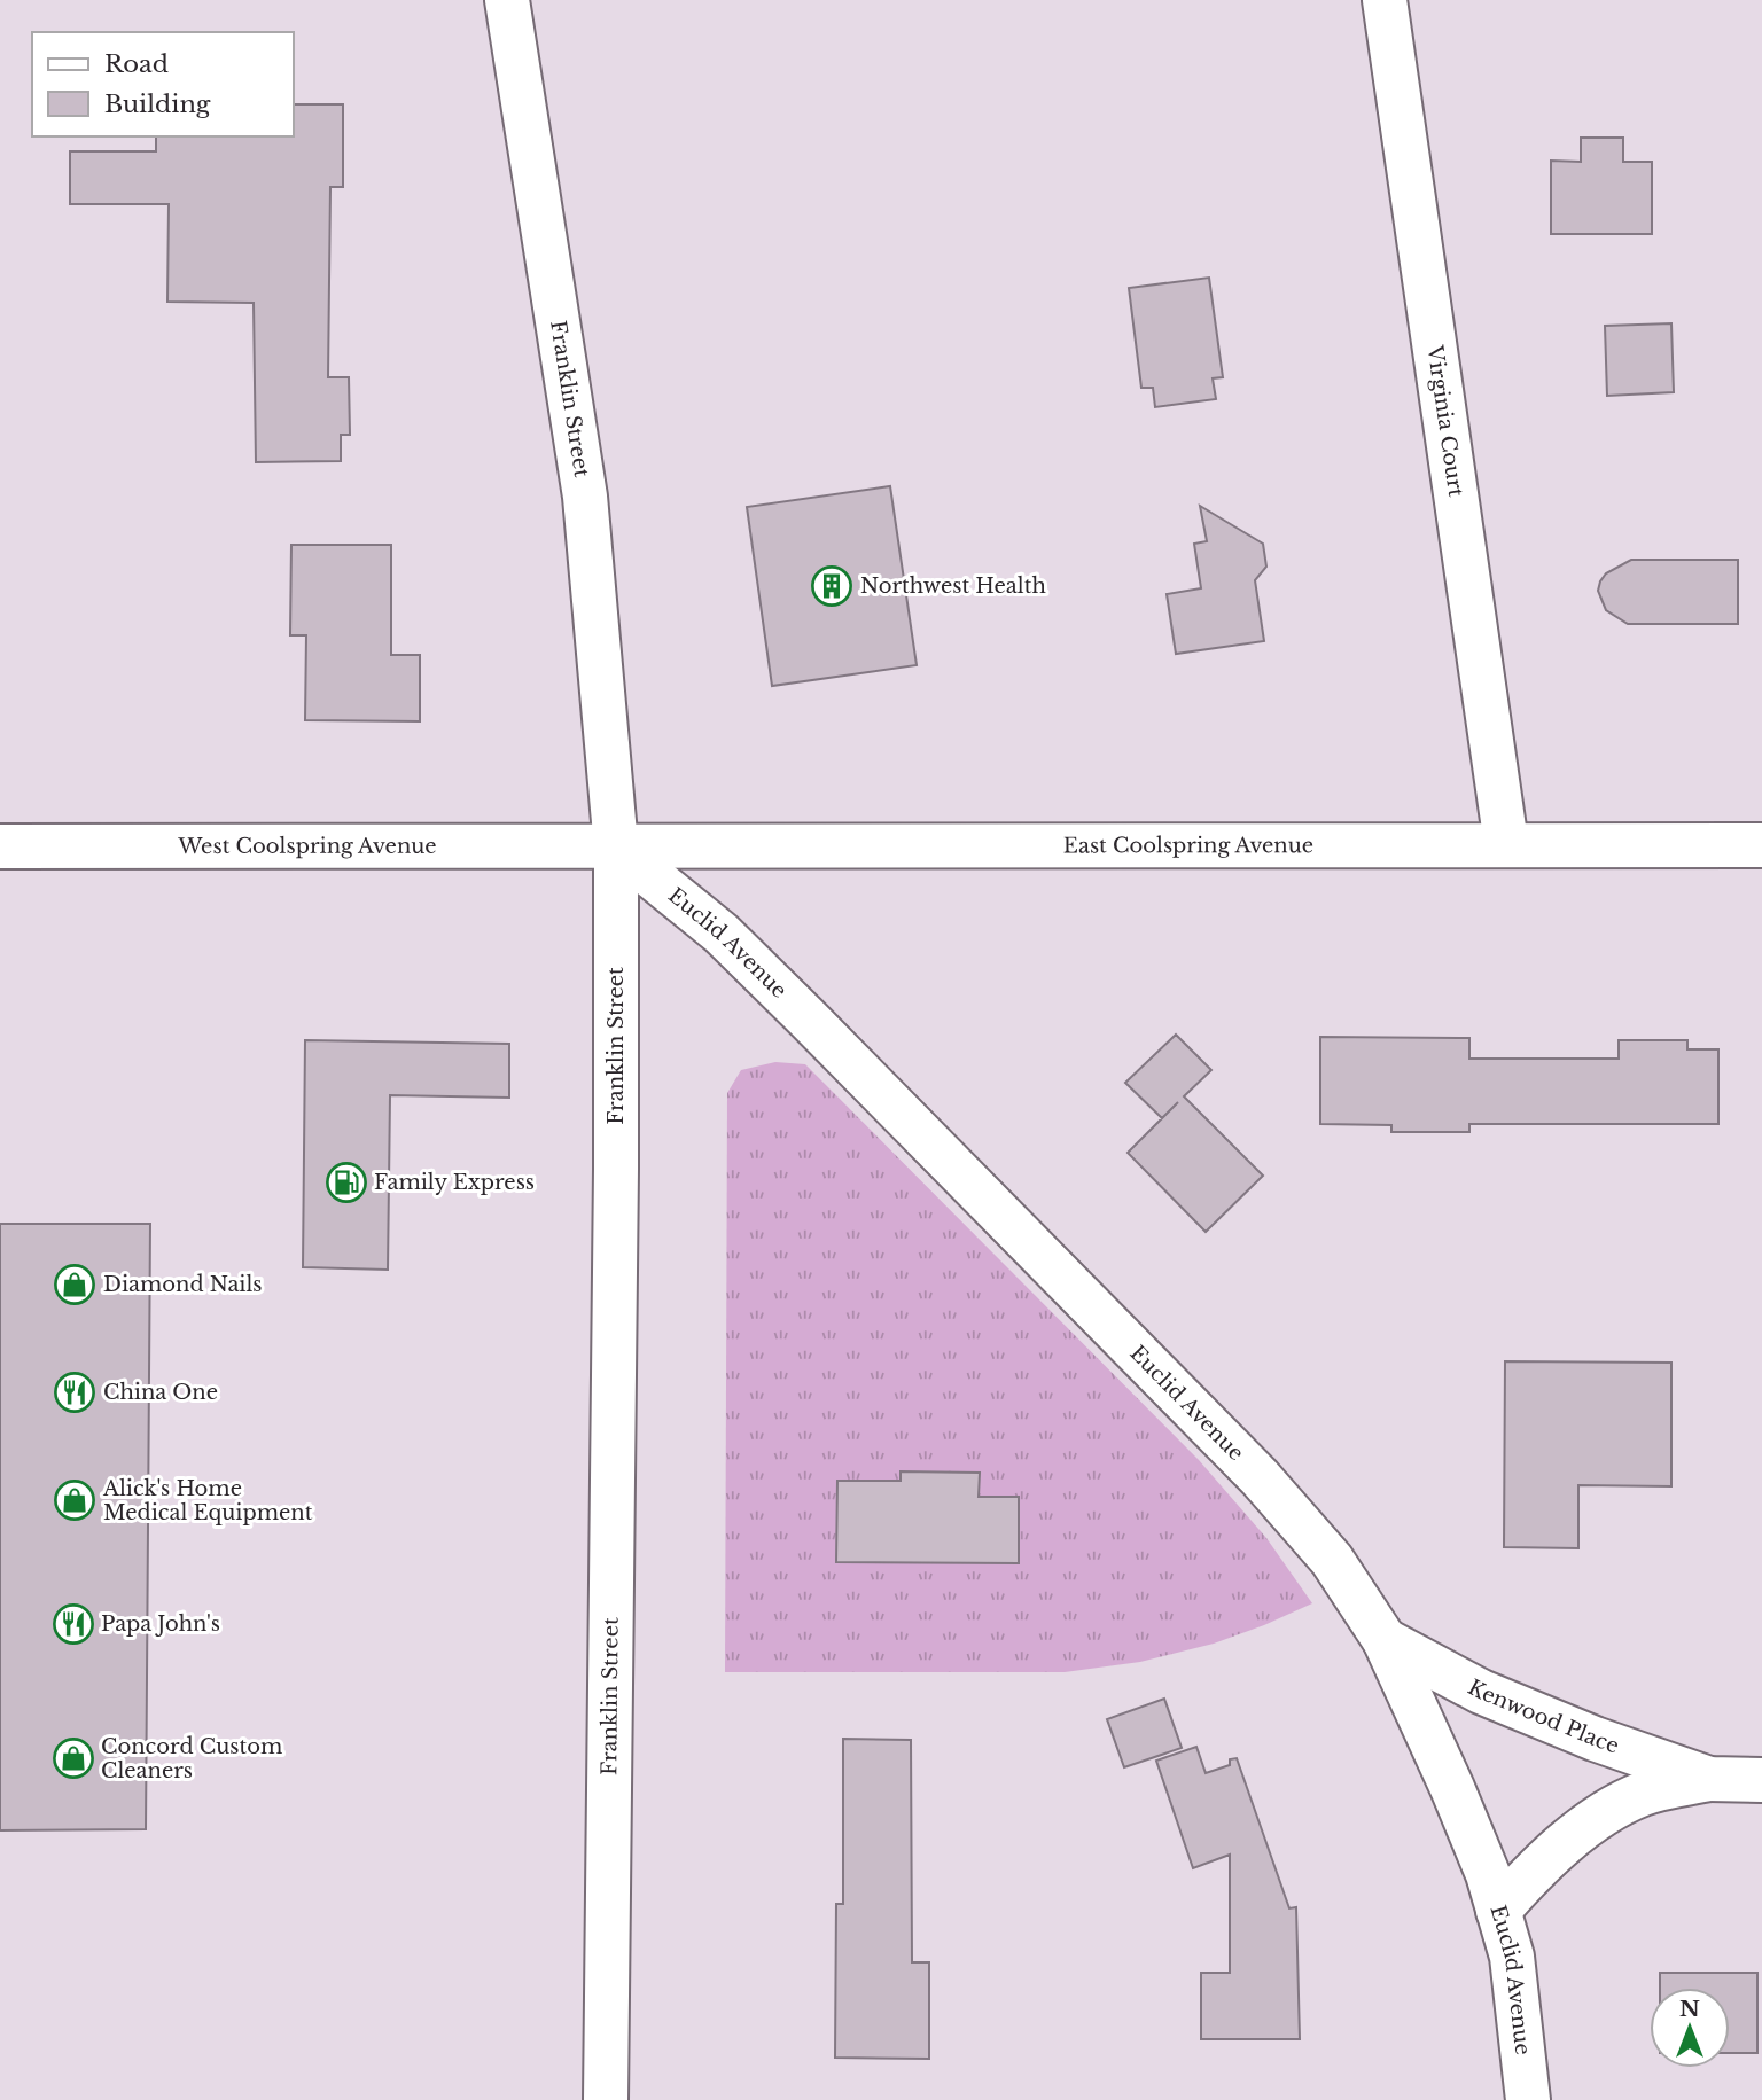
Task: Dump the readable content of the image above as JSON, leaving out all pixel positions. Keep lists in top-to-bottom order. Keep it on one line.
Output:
{"streets":{"street":["Franklin Street","Virginia Court","East Coolspring Avenue","West Coolspring Avenue","Euclid Avenue","Kenwood Place"]},"crossings":[["Franklin Street","East Coolspring Avenue"],["Franklin Street","West Coolspring Avenue"],["Franklin Street","Euclid Avenue"],["Virginia Court","East Coolspring Avenue"],["East Coolspring Avenue","West Coolspring Avenue"],["East Coolspring Avenue","Euclid Avenue"],["West Coolspring Avenue","Euclid Avenue"],["Euclid Avenue","Kenwood Place"]],"places":{"building":["Northwest Health"],"fuel station":["Family Express"],"shop":["Diamond Nails","Alick's Home Medical Equipment","Concord Custom Cleaners"],"restaurant":["China One","Papa John's"]},"legend":["Road","Building"],"north":"top"}
